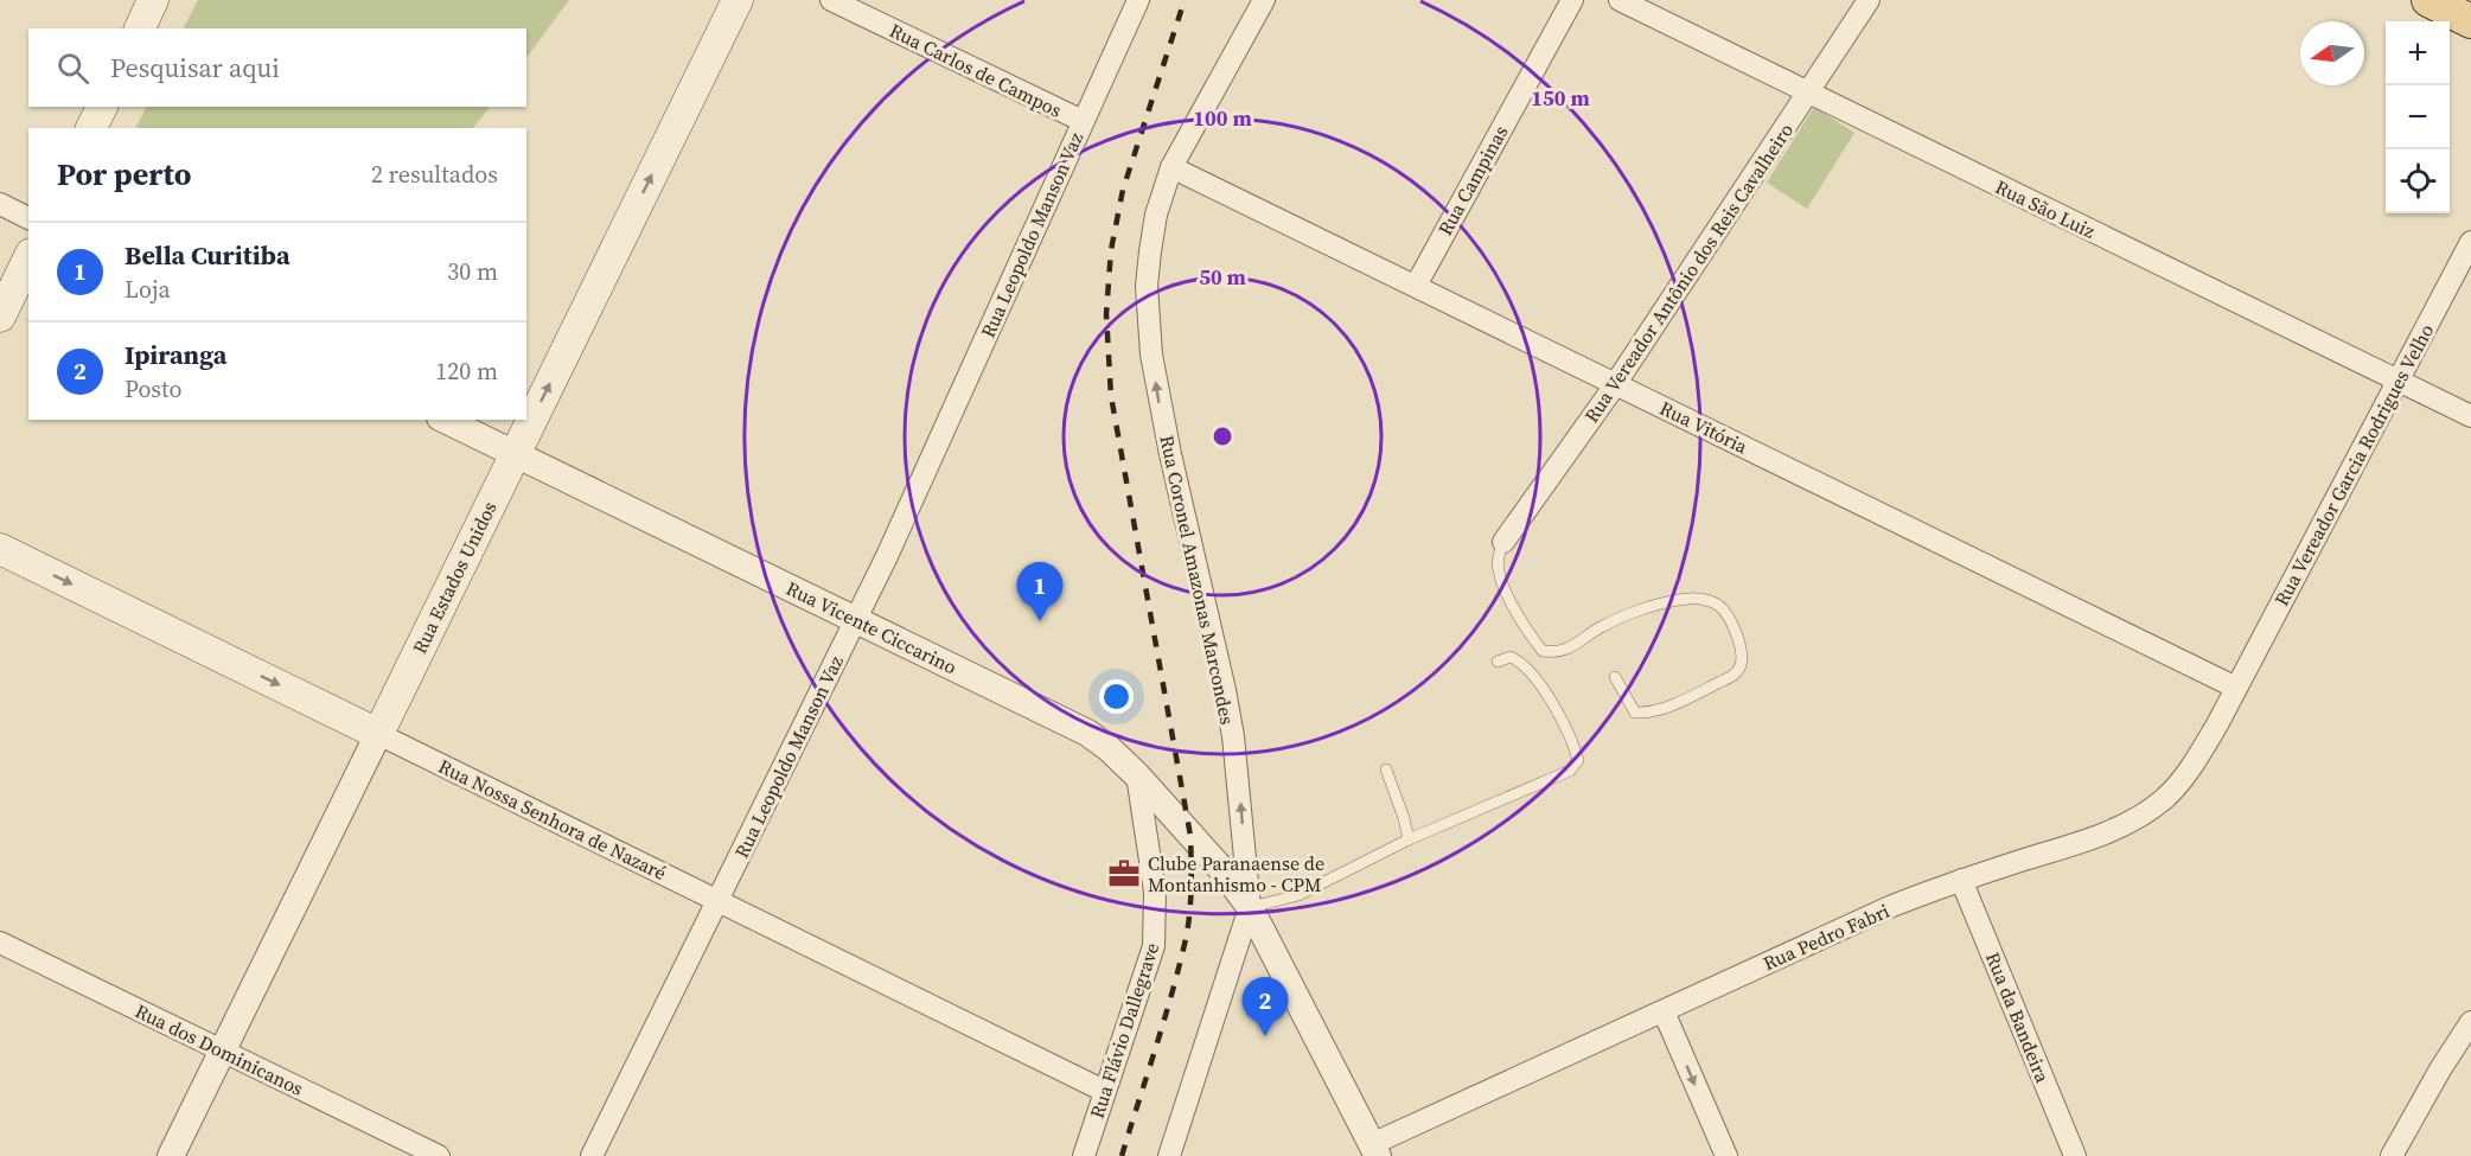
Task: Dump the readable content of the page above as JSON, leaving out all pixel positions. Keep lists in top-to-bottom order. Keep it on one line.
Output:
{"streets":{"main road":["Rua Estados Unidos","Rua Nossa Senhora de Nazaré"],"street":["Rua Carlos de Campos","Rua Campinas","Rua São Luiz","Rua Leopoldo Manson Vaz","Rua Vereador Antônio dos Reis Cavalheiro","Rua Vitória","Rua Vereador Garcia Rodrigues Velho","Rua Coronel Amazonas Marcondes","Rua Vicente Ciccarino","Rua Pedro Fabri","Rua da Bandeira","Rua Flávio Dallegrave","Rua dos Dominicanos"]},"crossings":[["Rua Carlos de Campos","Rua Leopoldo Manson Vaz"],["Rua Campinas","Rua Vitória"],["Rua São Luiz","Rua Vereador Antônio dos Reis Cavalheiro"],["Rua São Luiz","Rua Vereador Garcia Rodrigues Velho"],["Rua Leopoldo Manson Vaz","Rua Vicente Ciccarino"],["Rua Leopoldo Manson Vaz","Rua Nossa Senhora de Nazaré"],["Rua Vereador Antônio dos Reis Cavalheiro","Rua Vitória"],["Rua Vitória","Rua Vereador Garcia Rodrigues Velho"],["Rua Vitória","Rua Coronel Amazonas Marcondes"],["Rua Vitória","Rua Pedro Fabri"],["Rua Vereador Garcia Rodrigues Velho","Rua Pedro Fabri"],["Rua Estados Unidos","Rua Vicente Ciccarino"],["Rua Estados Unidos","Rua Nossa Senhora de Nazaré"],["Rua Estados Unidos","Rua dos Dominicanos"],["Rua Coronel Amazonas Marcondes","Rua Vicente Ciccarino"],["Rua Coronel Amazonas Marcondes","Rua Pedro Fabri"],["Rua Vicente Ciccarino","Rua Flávio Dallegrave"],["Rua Nossa Senhora de Nazaré","Rua Flávio Dallegrave"],["Rua Pedro Fabri","Rua da Bandeira"]],"one_way":["Rua Estados Unidos","Rua Coronel Amazonas Marcondes"],"places":{"office":["Clube Paranaense de Montanhismo - CPM"]},"north":"left","page":{"map_buttons":["+","−"],"search":"Pesquisar aqui","heading":["Por perto","2 resultados"],"list":[{"mark":"1","name":"Bella Curitiba","note":"Loja","value":"30 m"},{"mark":"2","name":"Ipiranga","note":"Posto","value":"120 m"}],"pins":["1","2"]},"rings":["150 m","100 m","50 m"]}
